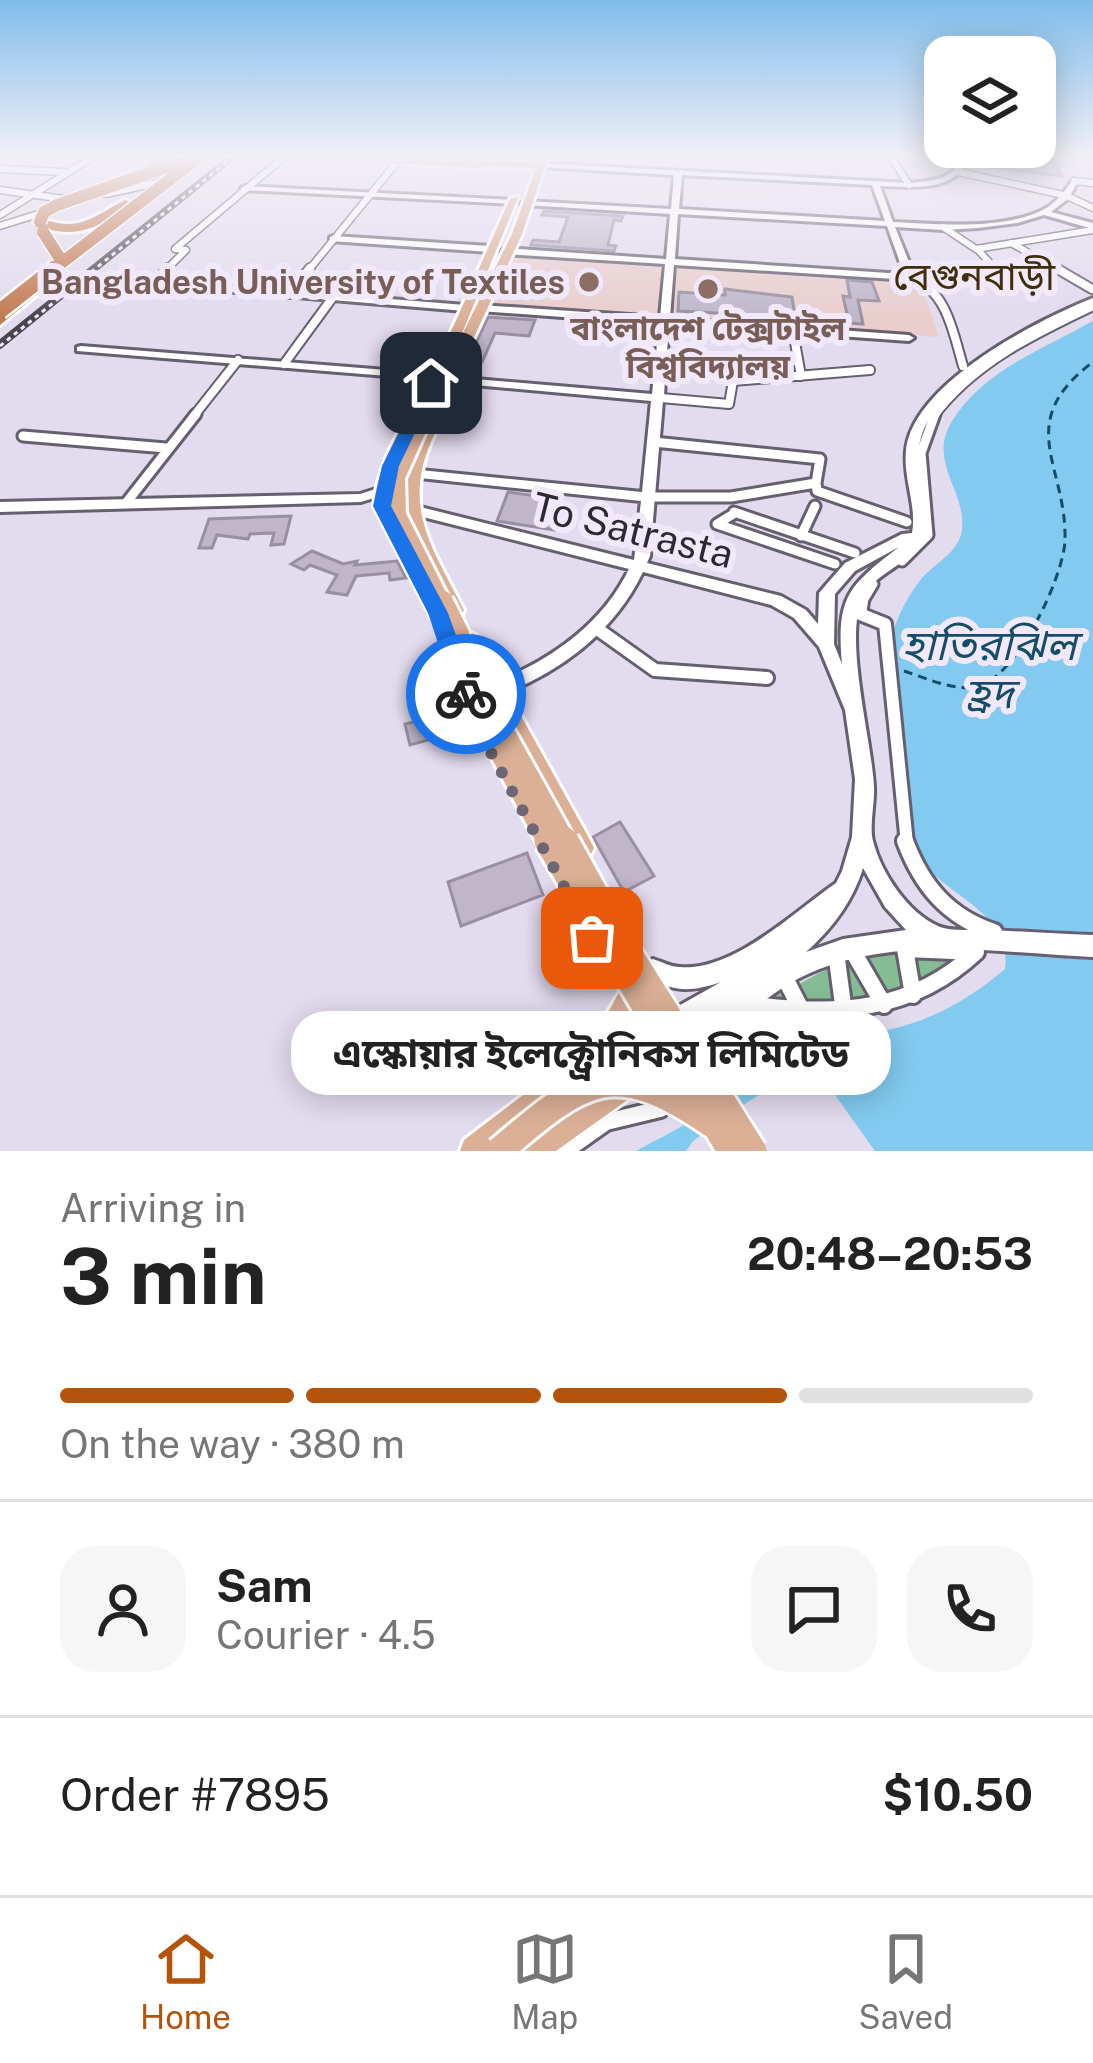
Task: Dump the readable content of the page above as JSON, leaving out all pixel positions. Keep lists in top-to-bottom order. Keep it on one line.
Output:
{"streets":{"street":["To Satrasta"]},"districts":["বেগুনবাড়ী"],"water":["হাতিরঝিল হ্রদ"],"places":["Bangladesh University of Textiles","বাংলাদেশ টেক্সটাইল বিশ্ববিদ্যালয়","এস্কোয়ার ইলেক্ট্রোনিকস লিমিটেড"],"page":{"bubble":"এস্কোয়ার ইলেক্ট্রোনিকস লিমিটেড","heading":["3 min","Arriving in","20:48–20:53"],"panel":["Sam","Courier · 4.5","Order #7895","$10.50"],"bar":"On the way · 380 m","tabs":["Home","Map","Saved"]}}
